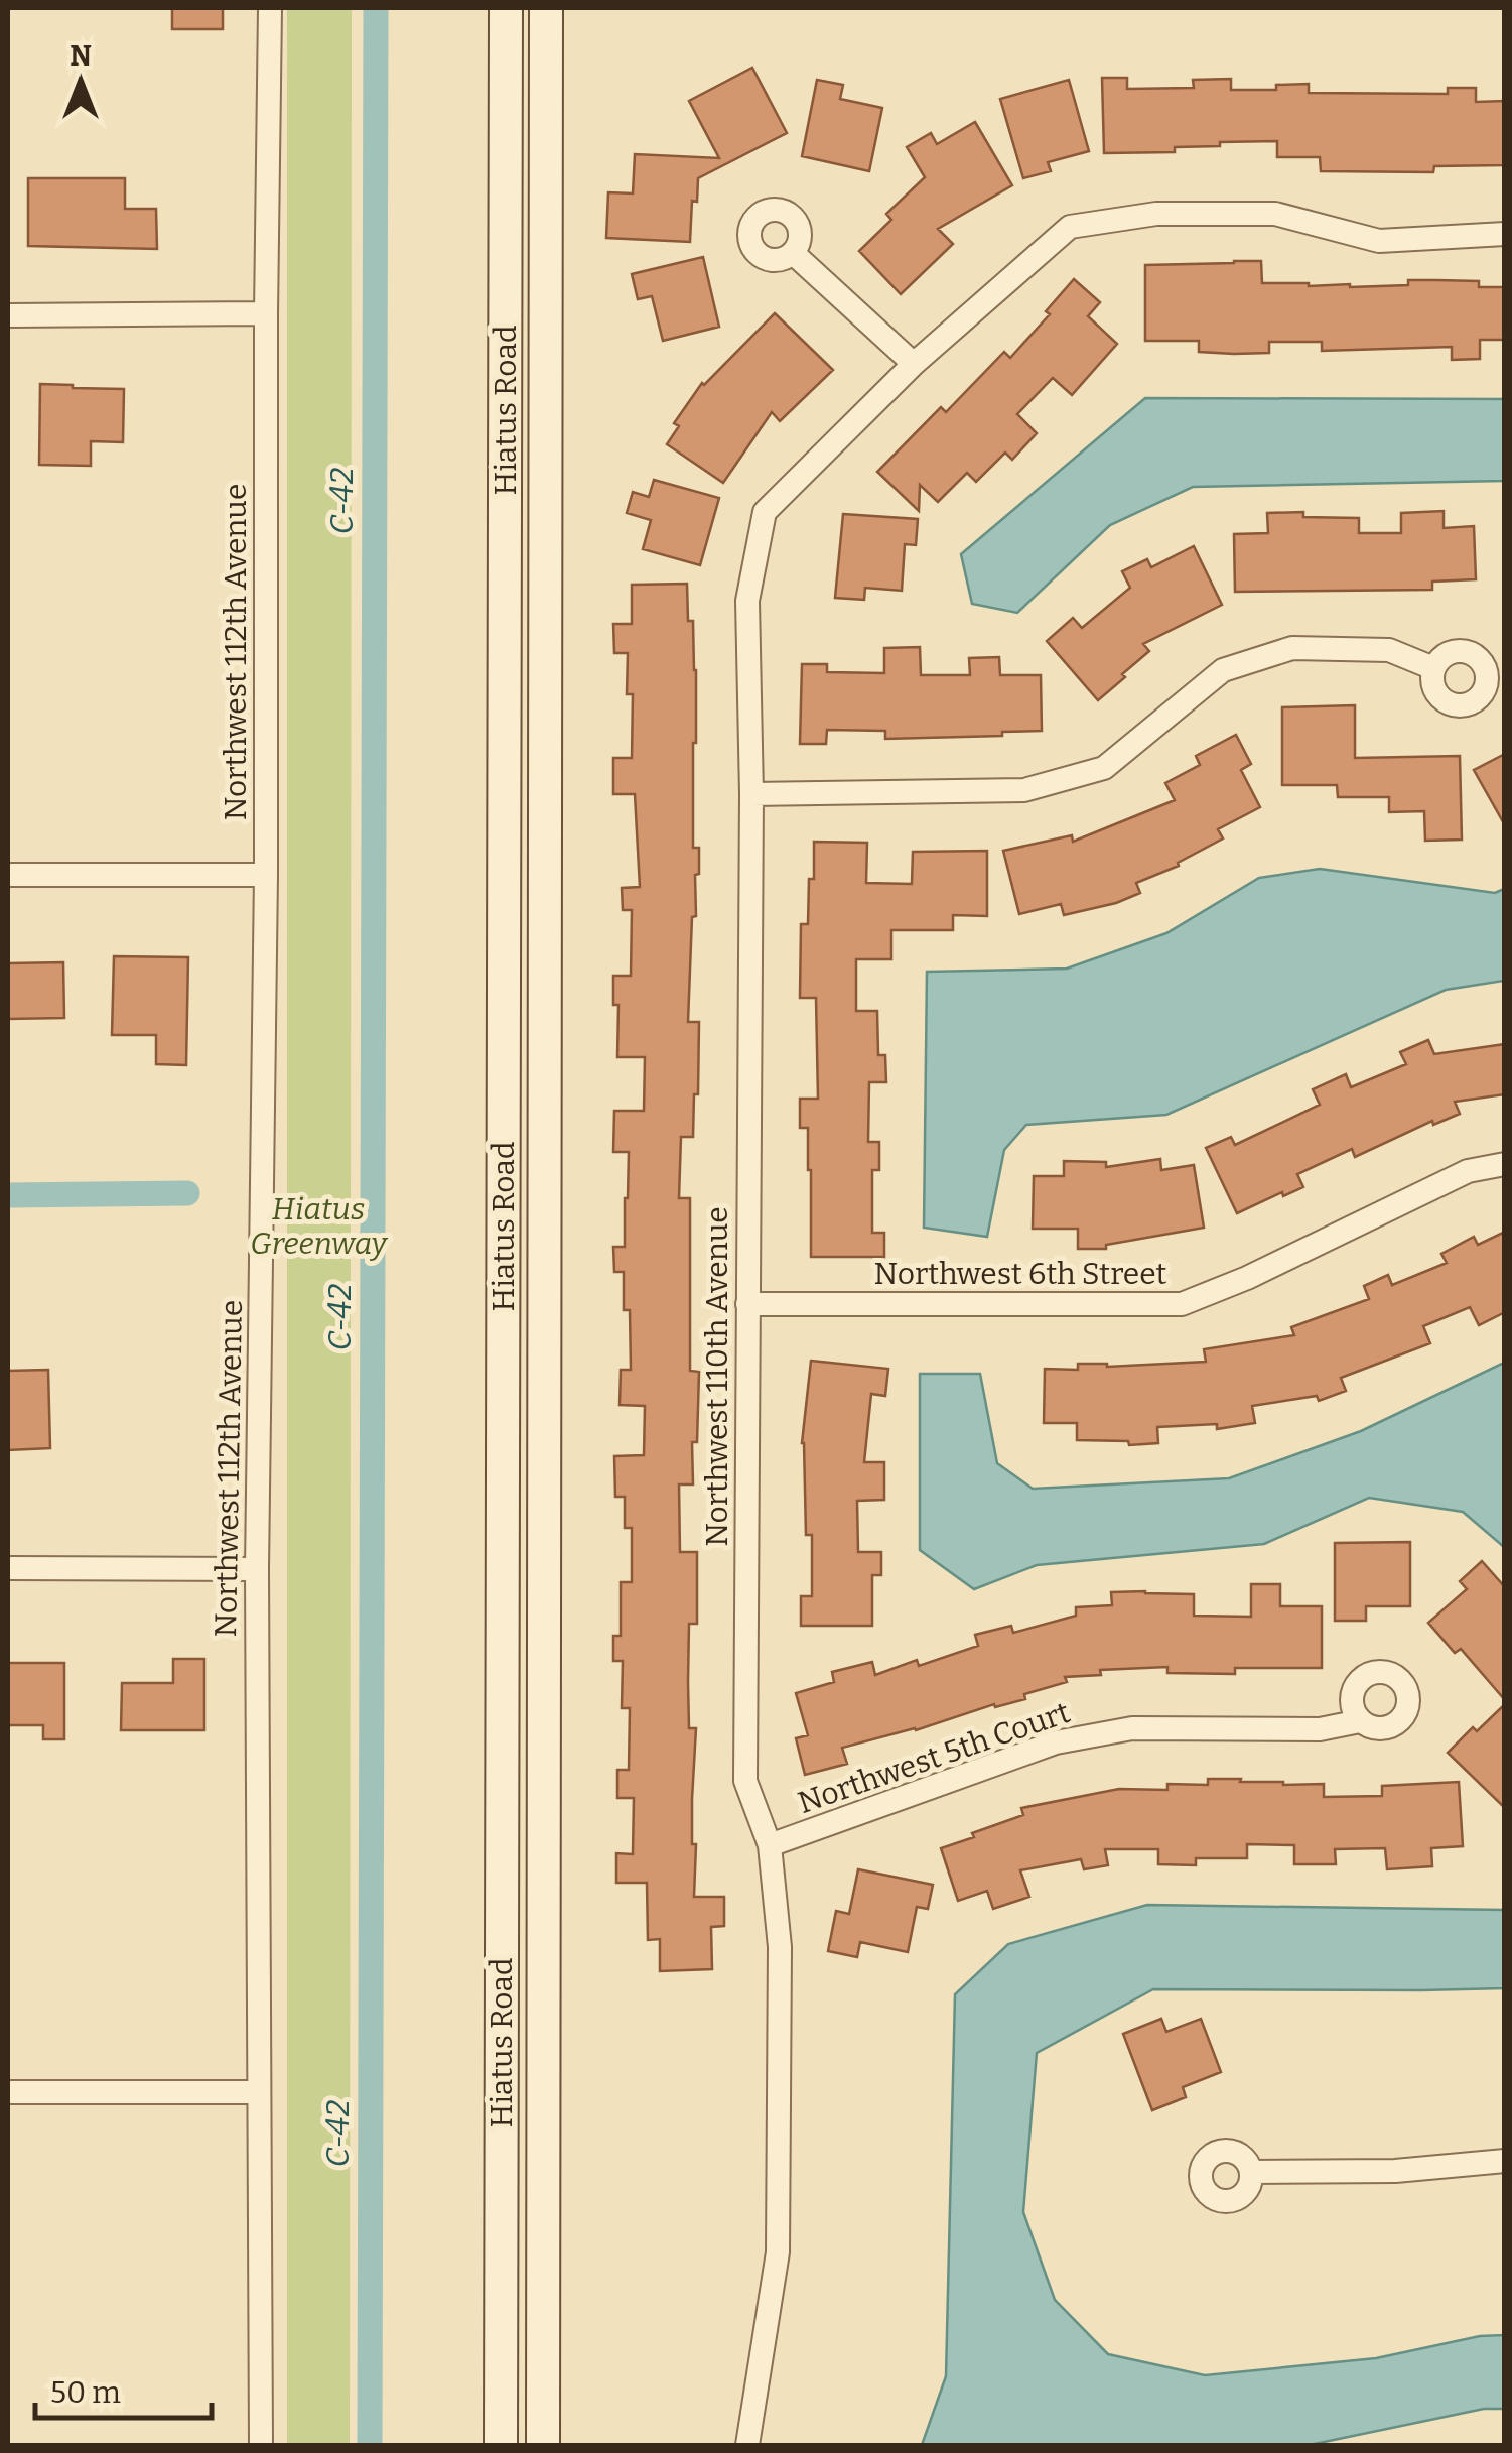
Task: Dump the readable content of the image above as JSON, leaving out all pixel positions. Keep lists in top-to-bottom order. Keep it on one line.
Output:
{"streets":{"main road":["Hiatus Road"],"street":["Northwest 112th Avenue","Northwest 6th Street","Northwest 110th Avenue","Northwest 5th Court"]},"crossings":[["Northwest 6th Street","Northwest 110th Avenue"],["Northwest 110th Avenue","Northwest 5th Court"]],"water":["C-42"],"parks":["Hiatus Greenway"],"scale_bar":"50 m","north":"top"}
